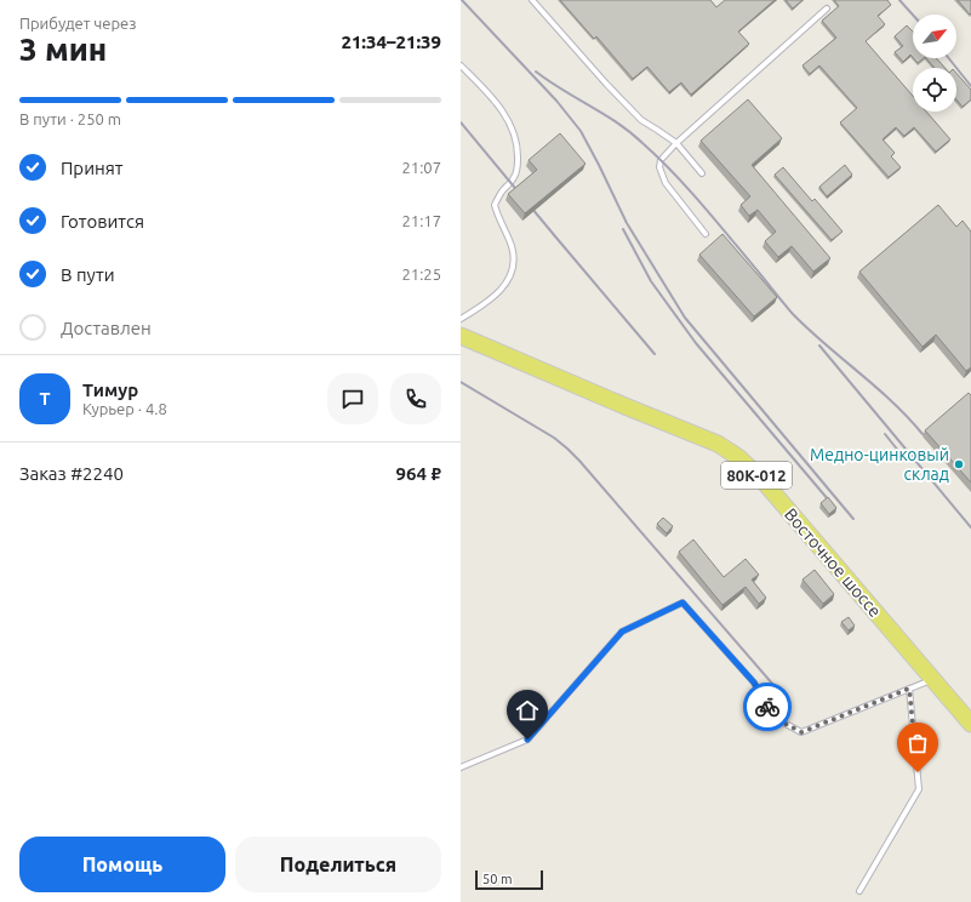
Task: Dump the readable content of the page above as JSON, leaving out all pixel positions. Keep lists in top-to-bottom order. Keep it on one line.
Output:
{"streets":{"main road":["80К-012","Восточное шоссе"]},"places":["Медно-цинковый склад"],"scale_bar":"50 m","north":"top right","page":{"heading":["3 мин","Прибудет через","21:34–21:39"],"panel":["Тимур","Курьер · 4.8","Заказ #2240","964 ₽"],"bar":"В пути · 250 m","list":[["Принят","21:07"],["Готовится","21:17"],["В пути","21:25"],"Доставлен"],"round":"Т","buttons":["Помощь","Поделиться"],"scale":"50 m"}}
